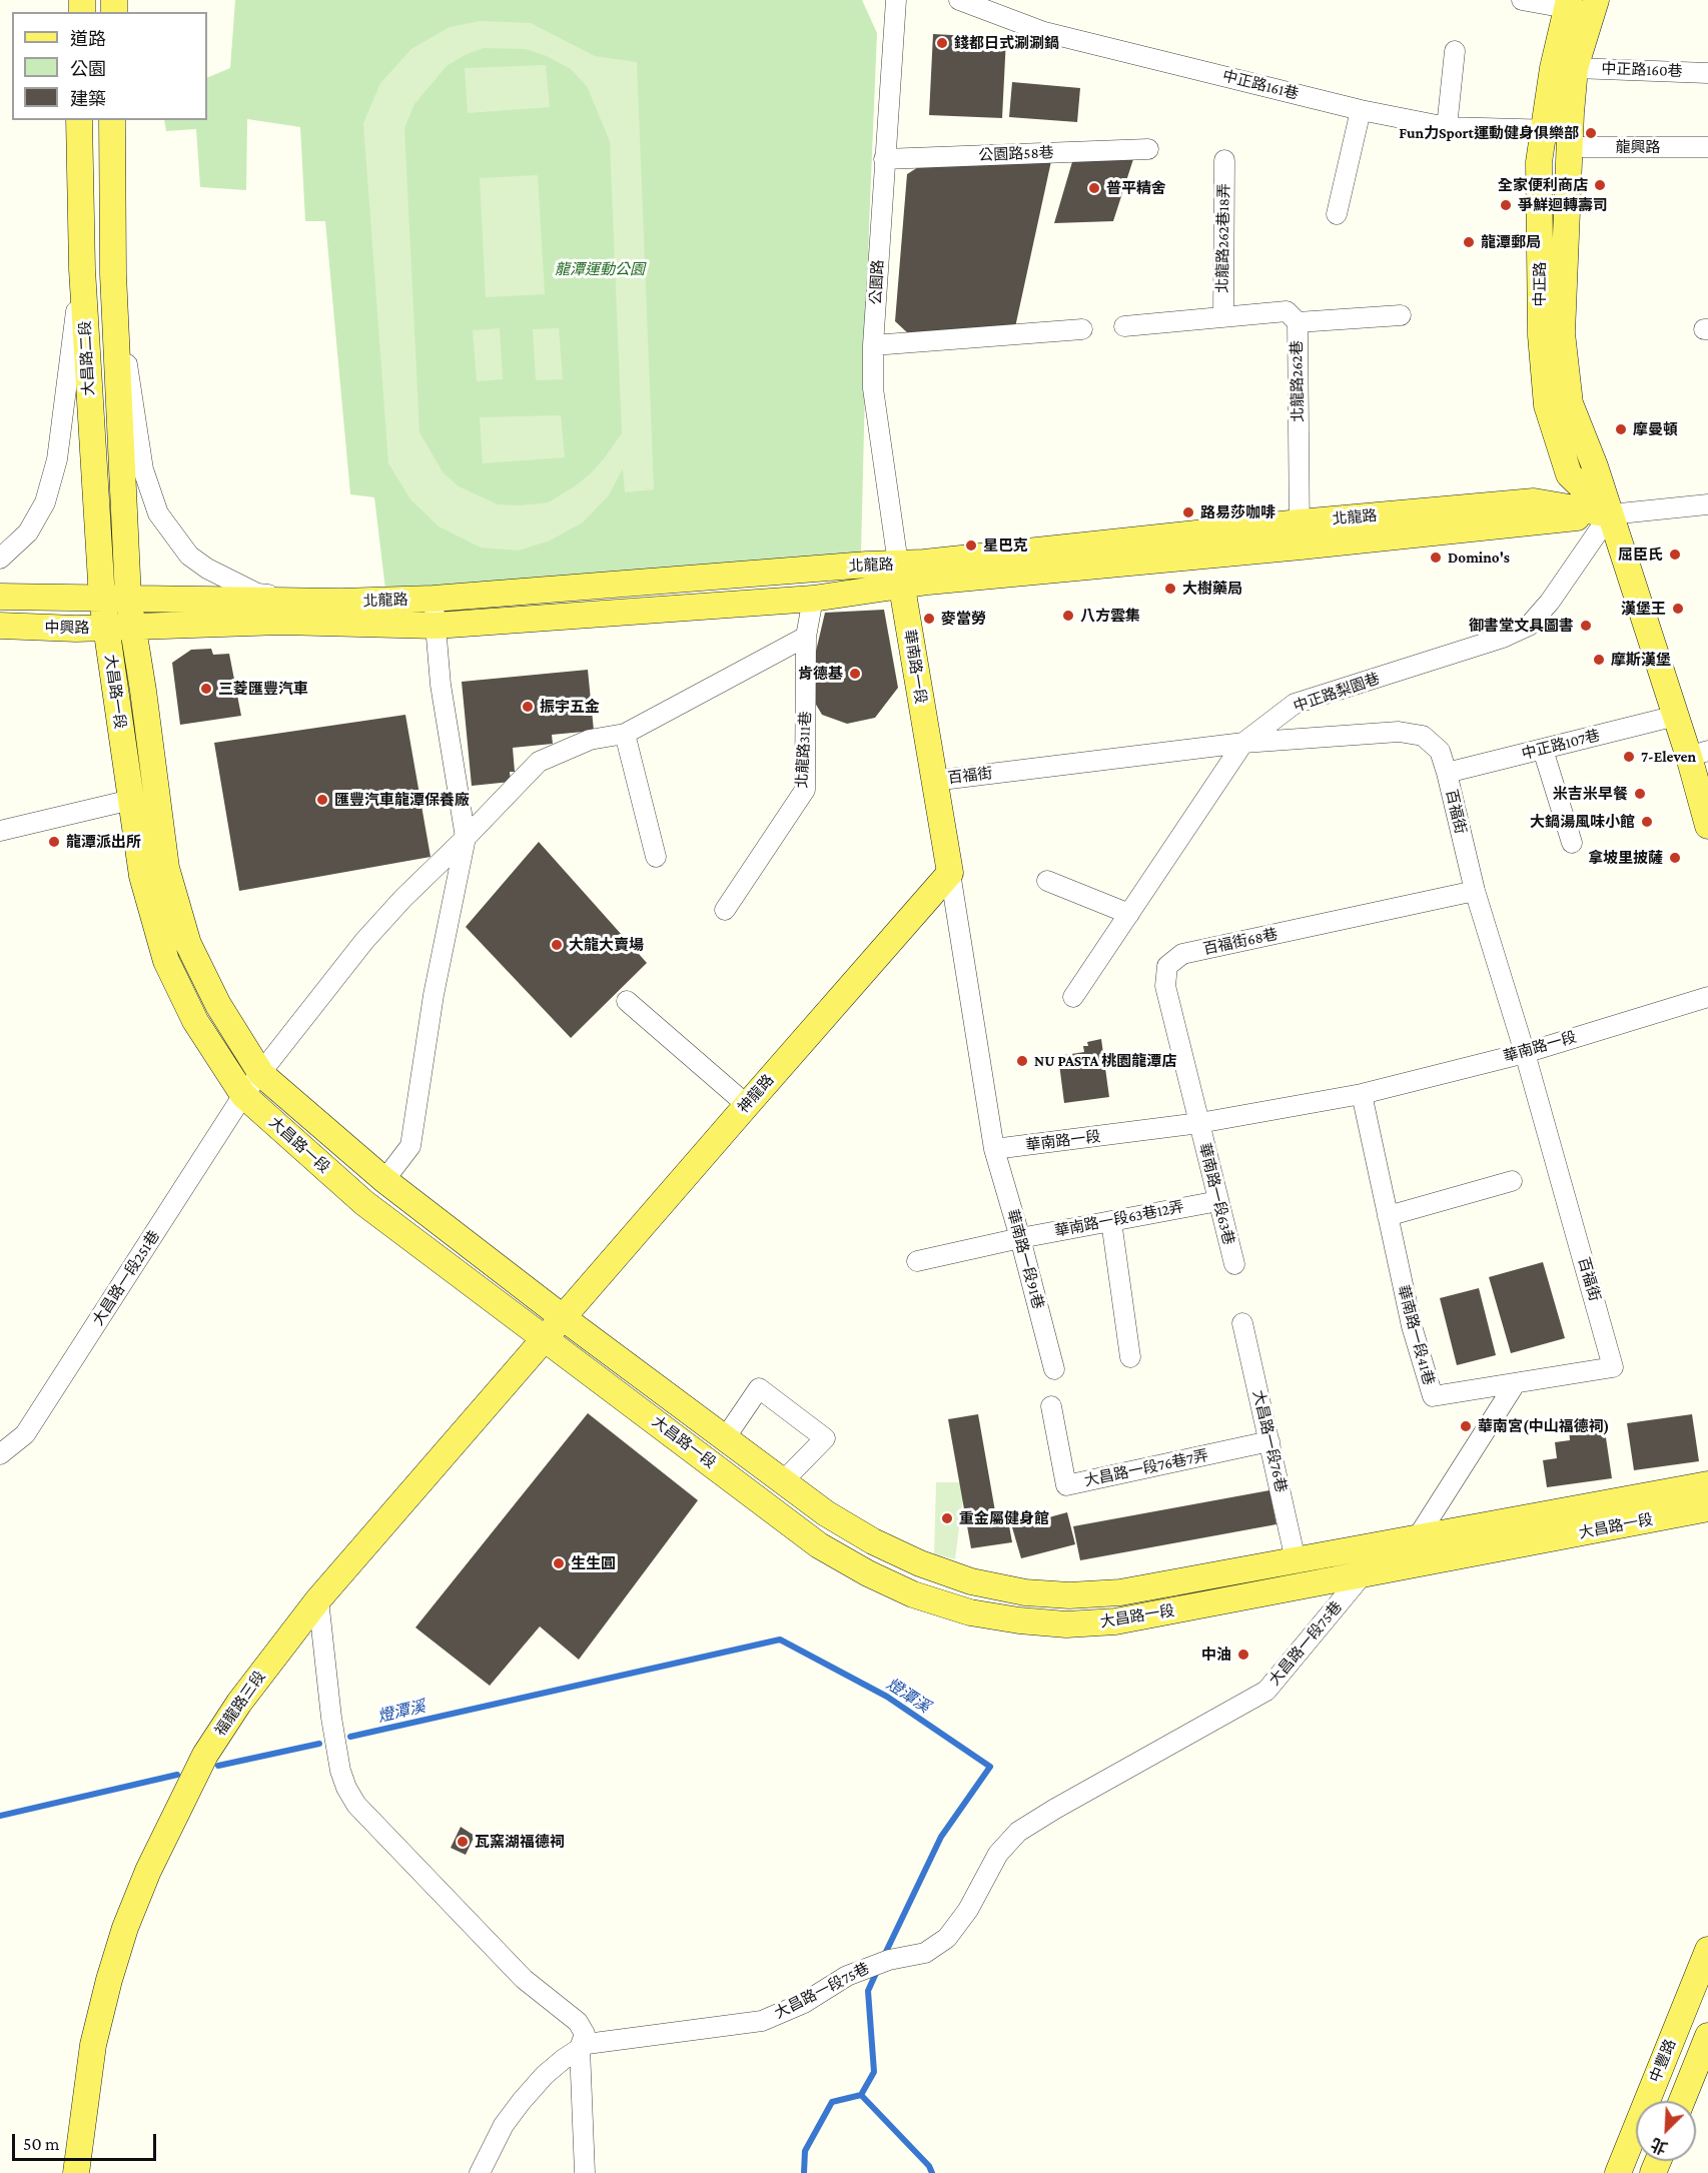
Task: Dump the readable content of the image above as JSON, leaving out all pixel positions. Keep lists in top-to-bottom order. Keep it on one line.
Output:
{"streets":{"main road":["中正路","大昌路二段","北龍路","中興路","華南路一段","大昌路一段","神龍路","福龍路三段","中豐路"],"street":["中正路160巷","中正路161巷","龍興路","公園路58巷","北龍路262巷18弄","公園路","北龍路262巷","中正路梨園巷","中正路107巷","北龍路311巷","百福街","百福街68巷","華南路一段63巷","華南路一段63巷12弄","華南路一段91巷","大昌路一段251巷","華南路一段41巷","大昌路一段76巷","大昌路一段76巷7弄","大昌路一段75巷"]},"crossings":[["中正路160巷","中正路"],["中正路161巷","龍興路"],["中正路161巷","中正路"],["龍興路","中正路"],["公園路58巷","公園路"],["北龍路262巷18弄","北龍路262巷"],["公園路","北龍路"],["公園路","華南路一段"],["中正路","北龍路"],["中正路","中正路梨園巷"],["中正路","中正路107巷"],["大昌路二段","北龍路"],["大昌路二段","中興路"],["大昌路二段","大昌路一段"],["北龍路262巷","北龍路"],["北龍路","中興路"],["北龍路","華南路一段"],["北龍路","大昌路一段"],["北龍路","中正路梨園巷"],["北龍路","北龍路311巷"],["中興路","大昌路一段"],["華南路一段","百福街"],["華南路一段","百福街68巷"],["華南路一段","神龍路"],["華南路一段","華南路一段63巷"],["華南路一段","華南路一段91巷"],["華南路一段","華南路一段41巷"],["大昌路一段","神龍路"],["大昌路一段","大昌路一段251巷"],["大昌路一段","大昌路一段76巷"],["大昌路一段","大昌路一段75巷"],["大昌路一段","福龍路三段"],["中正路梨園巷","百福街"],["中正路107巷","百福街"],["百福街","百福街68巷"],["百福街","華南路一段41巷"],["百福街68巷","華南路一段63巷"],["神龍路","福龍路三段"],["華南路一段63巷","華南路一段63巷12弄"],["華南路一段63巷12弄","華南路一段91巷"],["大昌路一段76巷","大昌路一段76巷7弄"]],"water":["燈潭溪"],"parks":["龍潭運動公園"],"places":["錢都日式涮涮鍋","Fun力Sport運動健身俱樂部","全家便利商店","普平精舍","爭鮮迴轉壽司","龍潭郵局","摩曼頓","路易莎咖啡","星巴克","屈臣氏","Domino's","大樹藥局","漢堡王","八方雲集","麥當勞","御書堂文具圖書","摩斯漢堡","肯德基","三菱匯豐汽車","振宇五金","7-Eleven","米吉米早餐","匯豐汽車龍潭保養廠","大鍋湯風味小館","龍潭派出所","拿坡里披薩","大龍大賣場","NU PASTA 桃園龍潭店","華南宮(中山福德祠)","重金屬健身館","生生圓","中油","瓦窯湖福德祠"],"legend":["道路","公園","建築"],"scale_bar":"50 m","north":"bottom left"}
